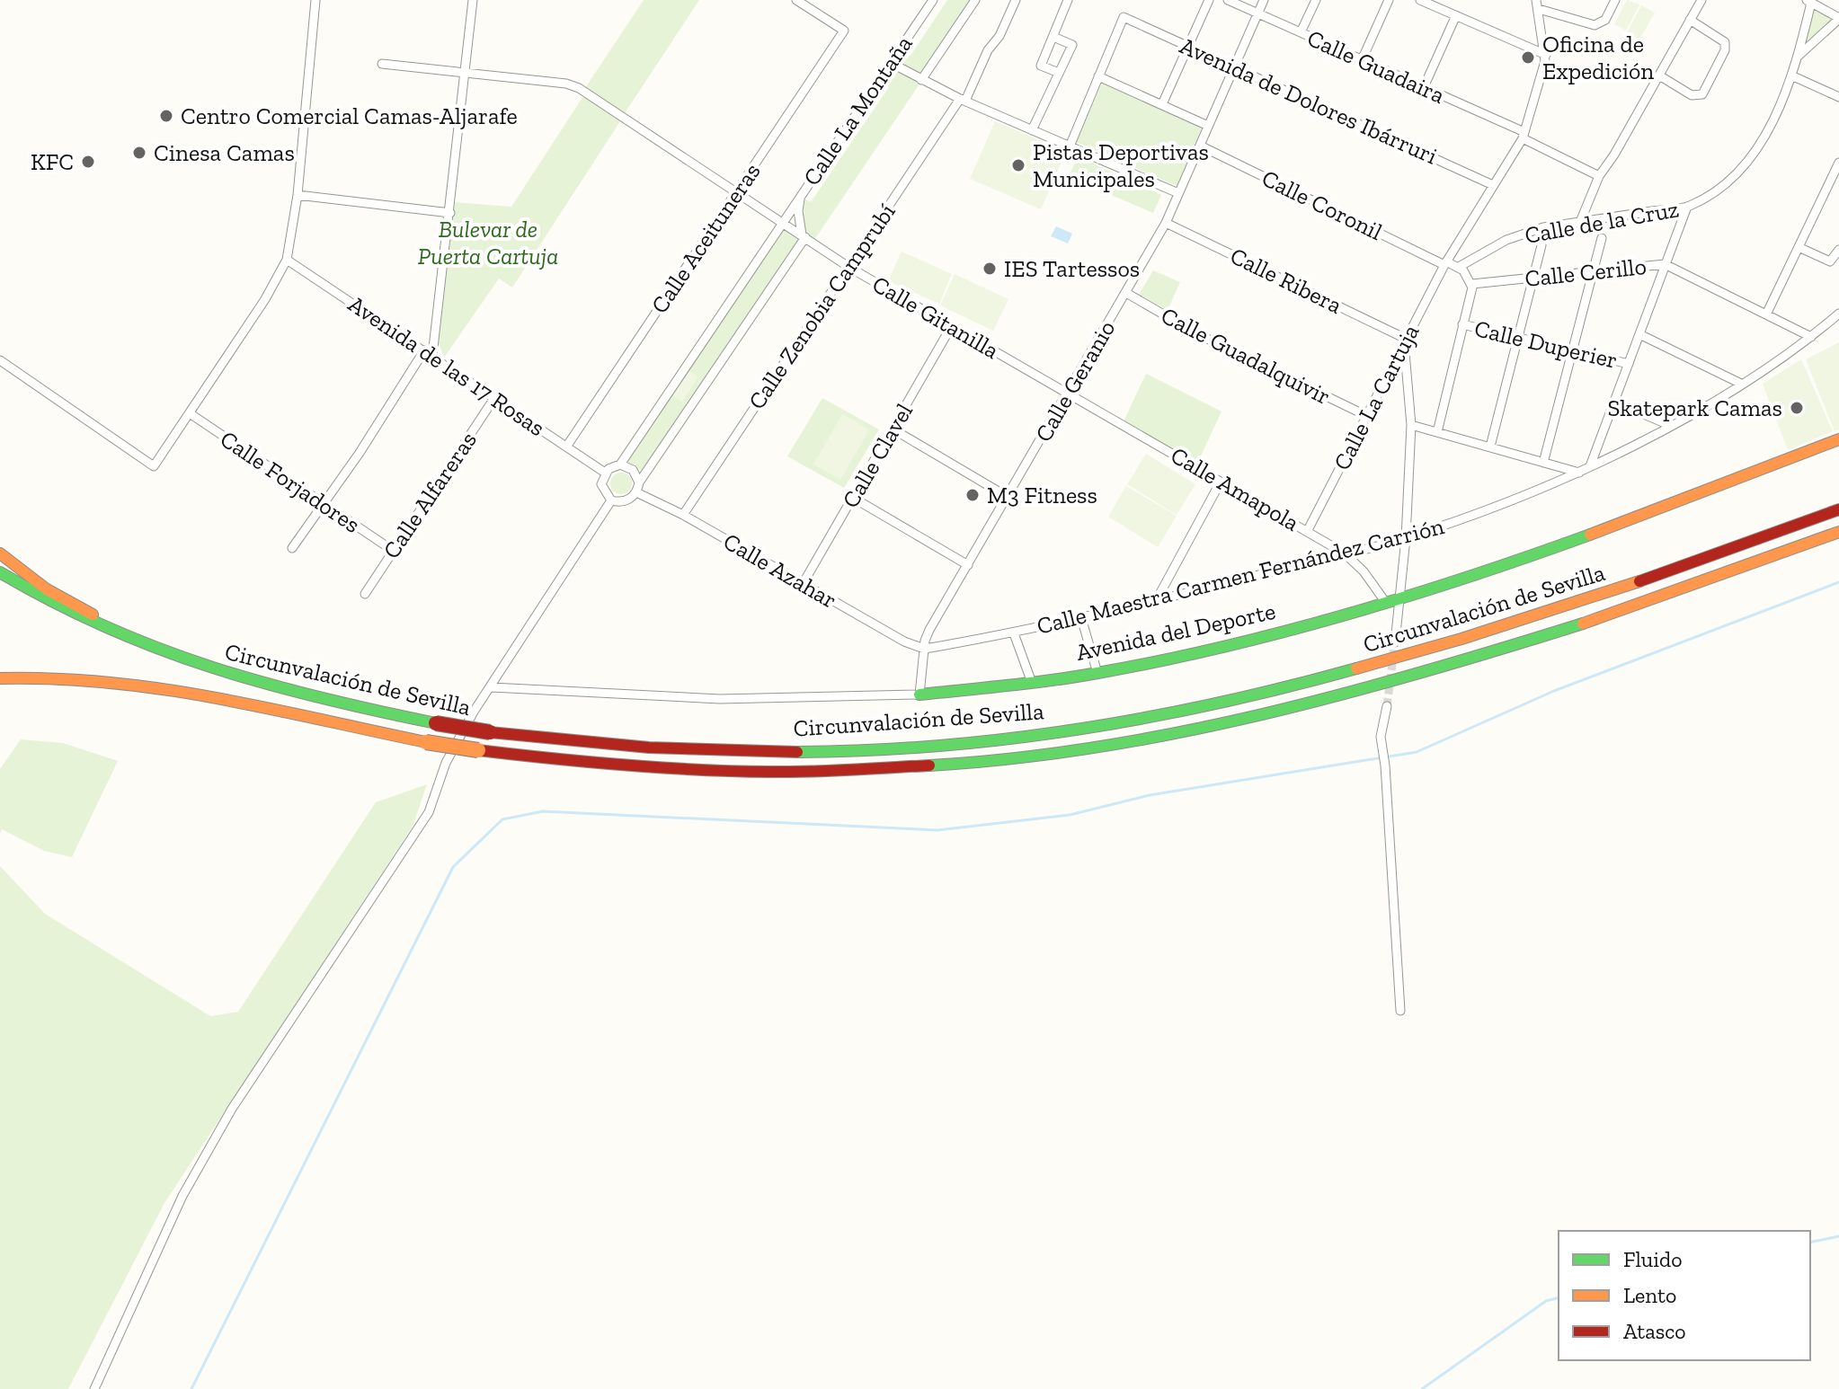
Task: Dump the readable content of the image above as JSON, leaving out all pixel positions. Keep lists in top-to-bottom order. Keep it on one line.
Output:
{"streets":{"main road":["Circunvalación de Sevilla","Avenida del Deporte"],"street":["Calle Guadaira","Avenida de Dolores Ibárruri","Calle La Montaña","Calle Coronil","Calle de la Cruz","Calle Aceituneras","Calle Cerillo","Calle Ribera","Calle Zenobia Camprubí","Calle Gitanilla","Calle Duperier","Calle Guadalquivir","Avenida de las 17 Rosas","Calle Geranio","Calle La Cartuja","Calle Clavel","Calle Forjadores","Calle Amapola","Calle Alfareras","Calle Azahar","Calle Maestra Carmen Fernández Carrión"]},"crossings":[["Calle Guadaira","Calle Geranio"],["Calle Guadaira","Calle La Cartuja"],["Avenida de Dolores Ibárruri","Calle Geranio"],["Avenida de Dolores Ibárruri","Calle La Cartuja"],["Calle La Montaña","Calle Gitanilla"],["Calle La Montaña","Avenida de las 17 Rosas"],["Calle La Montaña","Calle Azahar"],["Calle Coronil","Calle de la Cruz"],["Calle Coronil","Calle Geranio"],["Calle Coronil","Calle La Cartuja"],["Calle Aceituneras","Calle Gitanilla"],["Calle Aceituneras","Avenida de las 17 Rosas"],["Calle Cerillo","Calle Maestra Carmen Fernández Carrión"],["Calle Ribera","Calle Geranio"],["Calle Ribera","Calle La Cartuja"],["Calle Zenobia Camprubí","Calle Gitanilla"],["Calle Zenobia Camprubí","Calle Azahar"],["Calle Gitanilla","Calle Geranio"],["Calle Gitanilla","Calle Clavel"],["Calle Gitanilla","Calle Amapola"],["Calle Guadalquivir","Calle Geranio"],["Calle Guadalquivir","Calle La Cartuja"],["Avenida de las 17 Rosas","Calle Alfareras"],["Avenida de las 17 Rosas","Calle Azahar"],["Calle Geranio","Calle Amapola"],["Calle Geranio","Calle Azahar"],["Calle Geranio","Calle Maestra Carmen Fernández Carrión"],["Calle Geranio","Avenida del Deporte"],["Calle La Cartuja","Calle Amapola"],["Calle Clavel","Calle Azahar"],["Calle Forjadores","Calle Alfareras"],["Calle Amapola","Calle Maestra Carmen Fernández Carrión"],["Calle Amapola","Avenida del Deporte"],["Calle Azahar","Calle Maestra Carmen Fernández Carrión"]],"parks":["Bulevar de Puerta Cartuja"],"places":["Oficina de Expedición","Centro Comercial Camas-Aljarafe","Cinesa Camas","KFC","Pistas Deportivas Municipales","IES Tartessos","Skatepark Camas","M3 Fitness"],"legend":["Fluido","Lento","Atasco"]}
